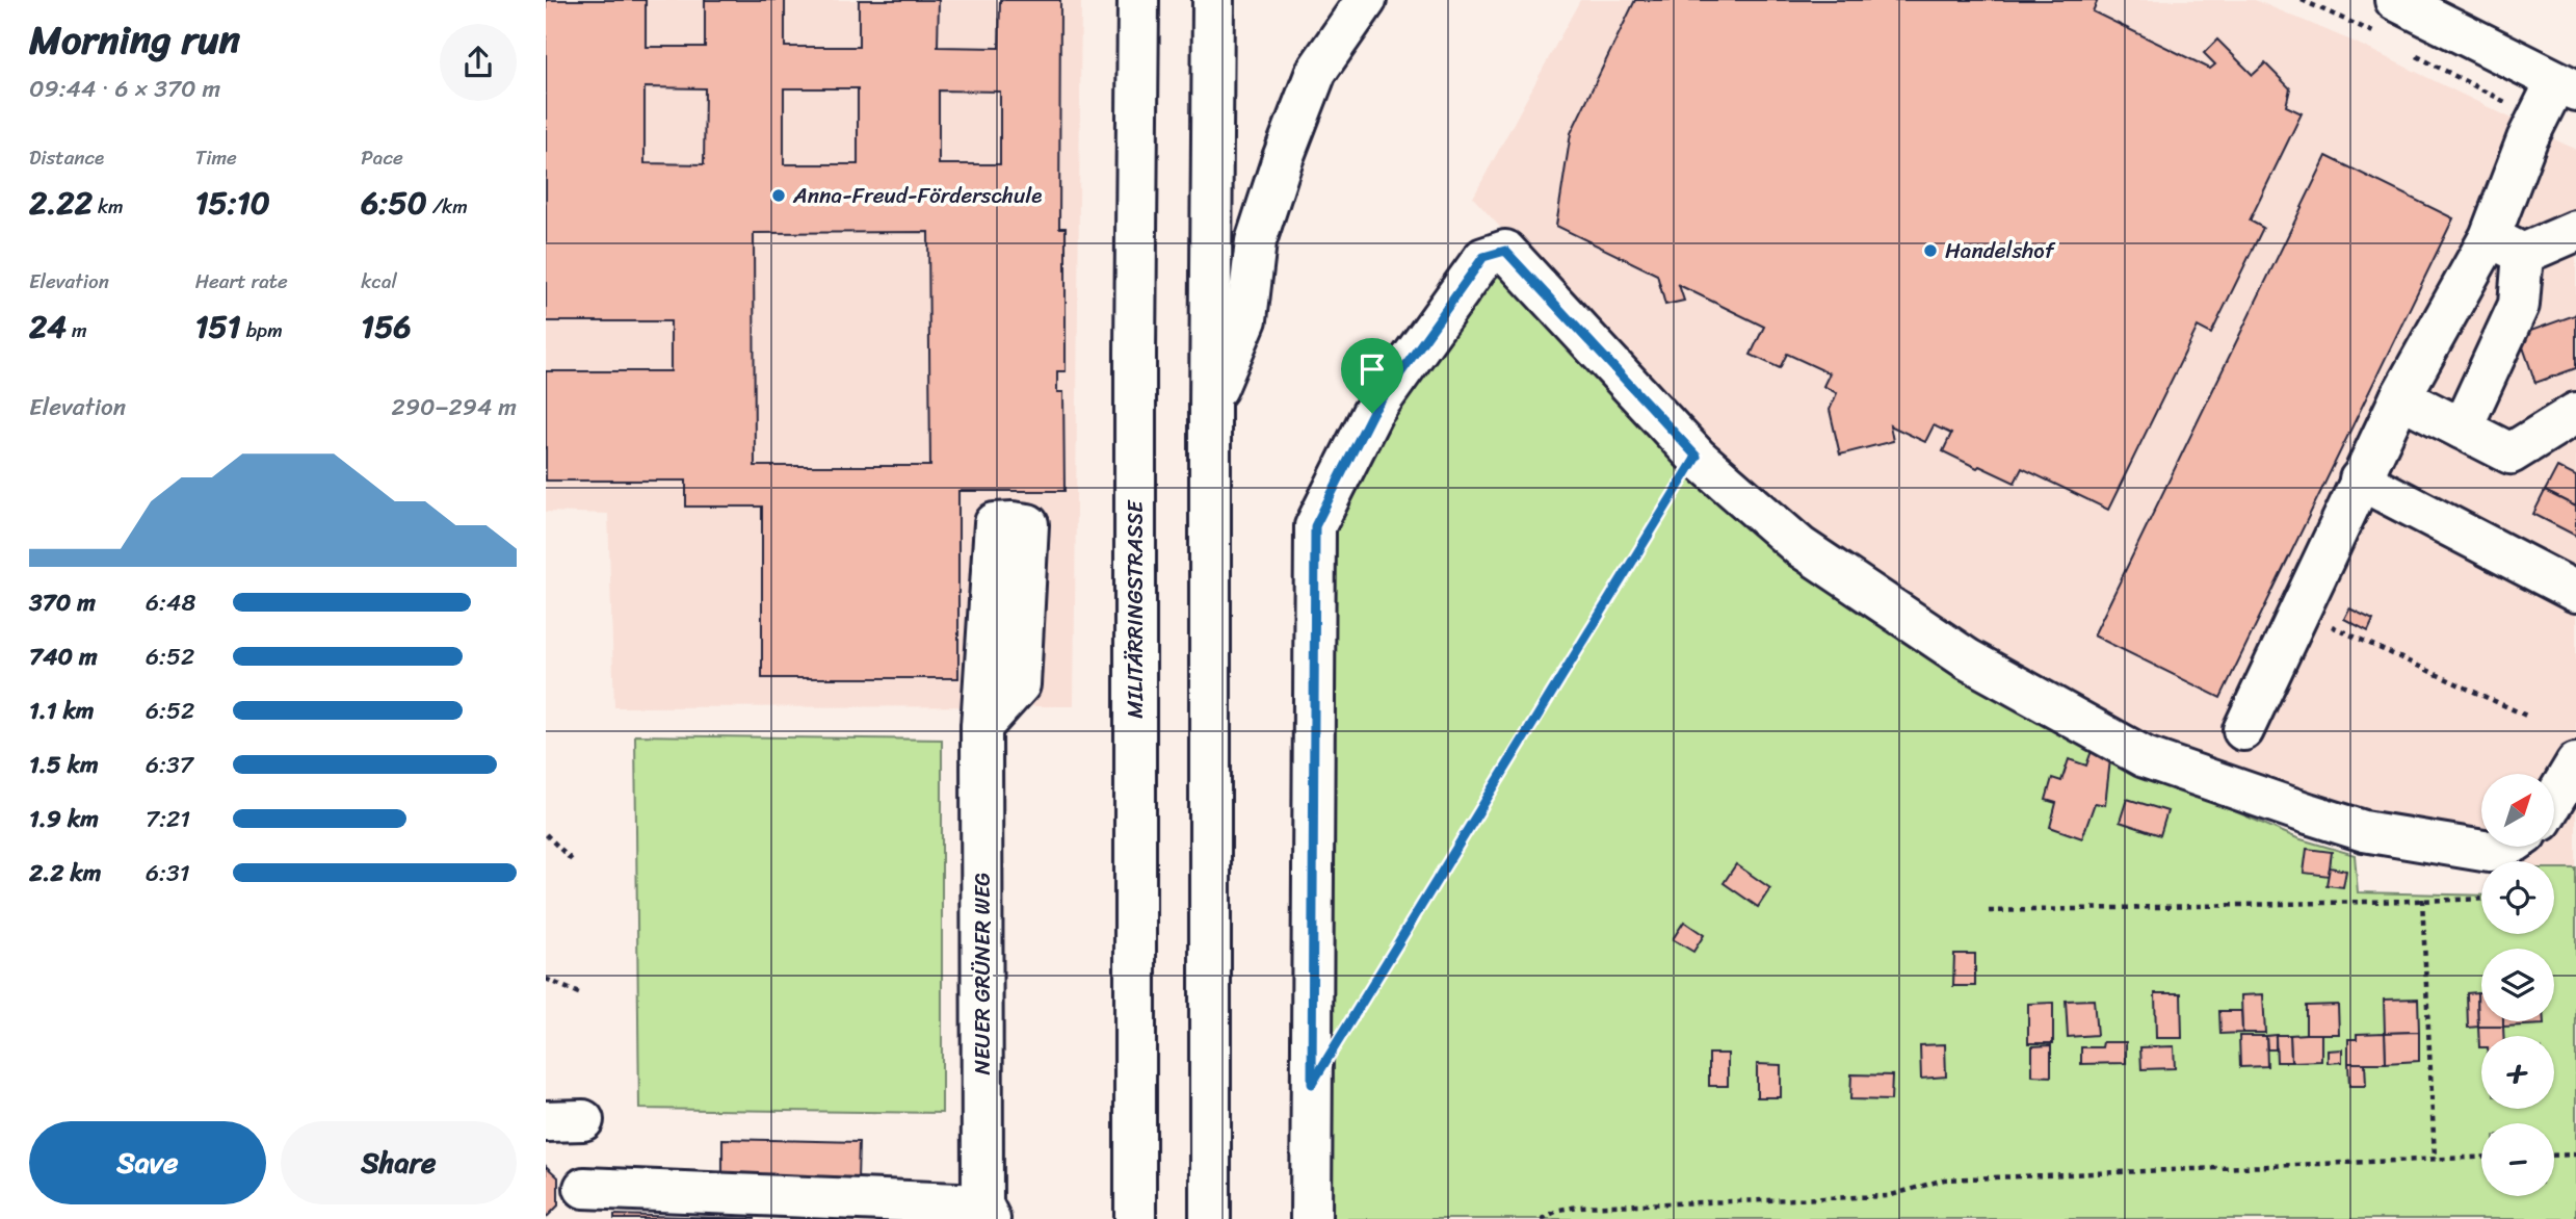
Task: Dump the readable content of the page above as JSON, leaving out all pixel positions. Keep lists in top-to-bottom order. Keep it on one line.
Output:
{"streets":{"main road":["MILITÄRRINGSTRASSE","NEUER GRÜNER WEG"]},"places":["Anna-Freud-Förderschule","Handelshof"],"north":"top right","page":{"heading":["Morning run","09:44 · 6 × 370 m"],"stats":[["Distance","2.22 km"],["Time","15:10"],["Pace","6:50 /km"],["Elevation","24 m"],["Heart rate","151 bpm"],["kcal","156"]],"chart":["Elevation","290–294 m"],"list":[{"name":"370 m","note":"6:48"},{"name":"740 m","note":"6:52"},{"name":"1.1 km","note":"6:52"},{"name":"1.5 km","note":"6:37"},{"name":"1.9 km","note":"7:21"},{"name":"2.2 km","note":"6:31"}],"map_buttons":["+","−"],"buttons":["Save","Share"]}}
